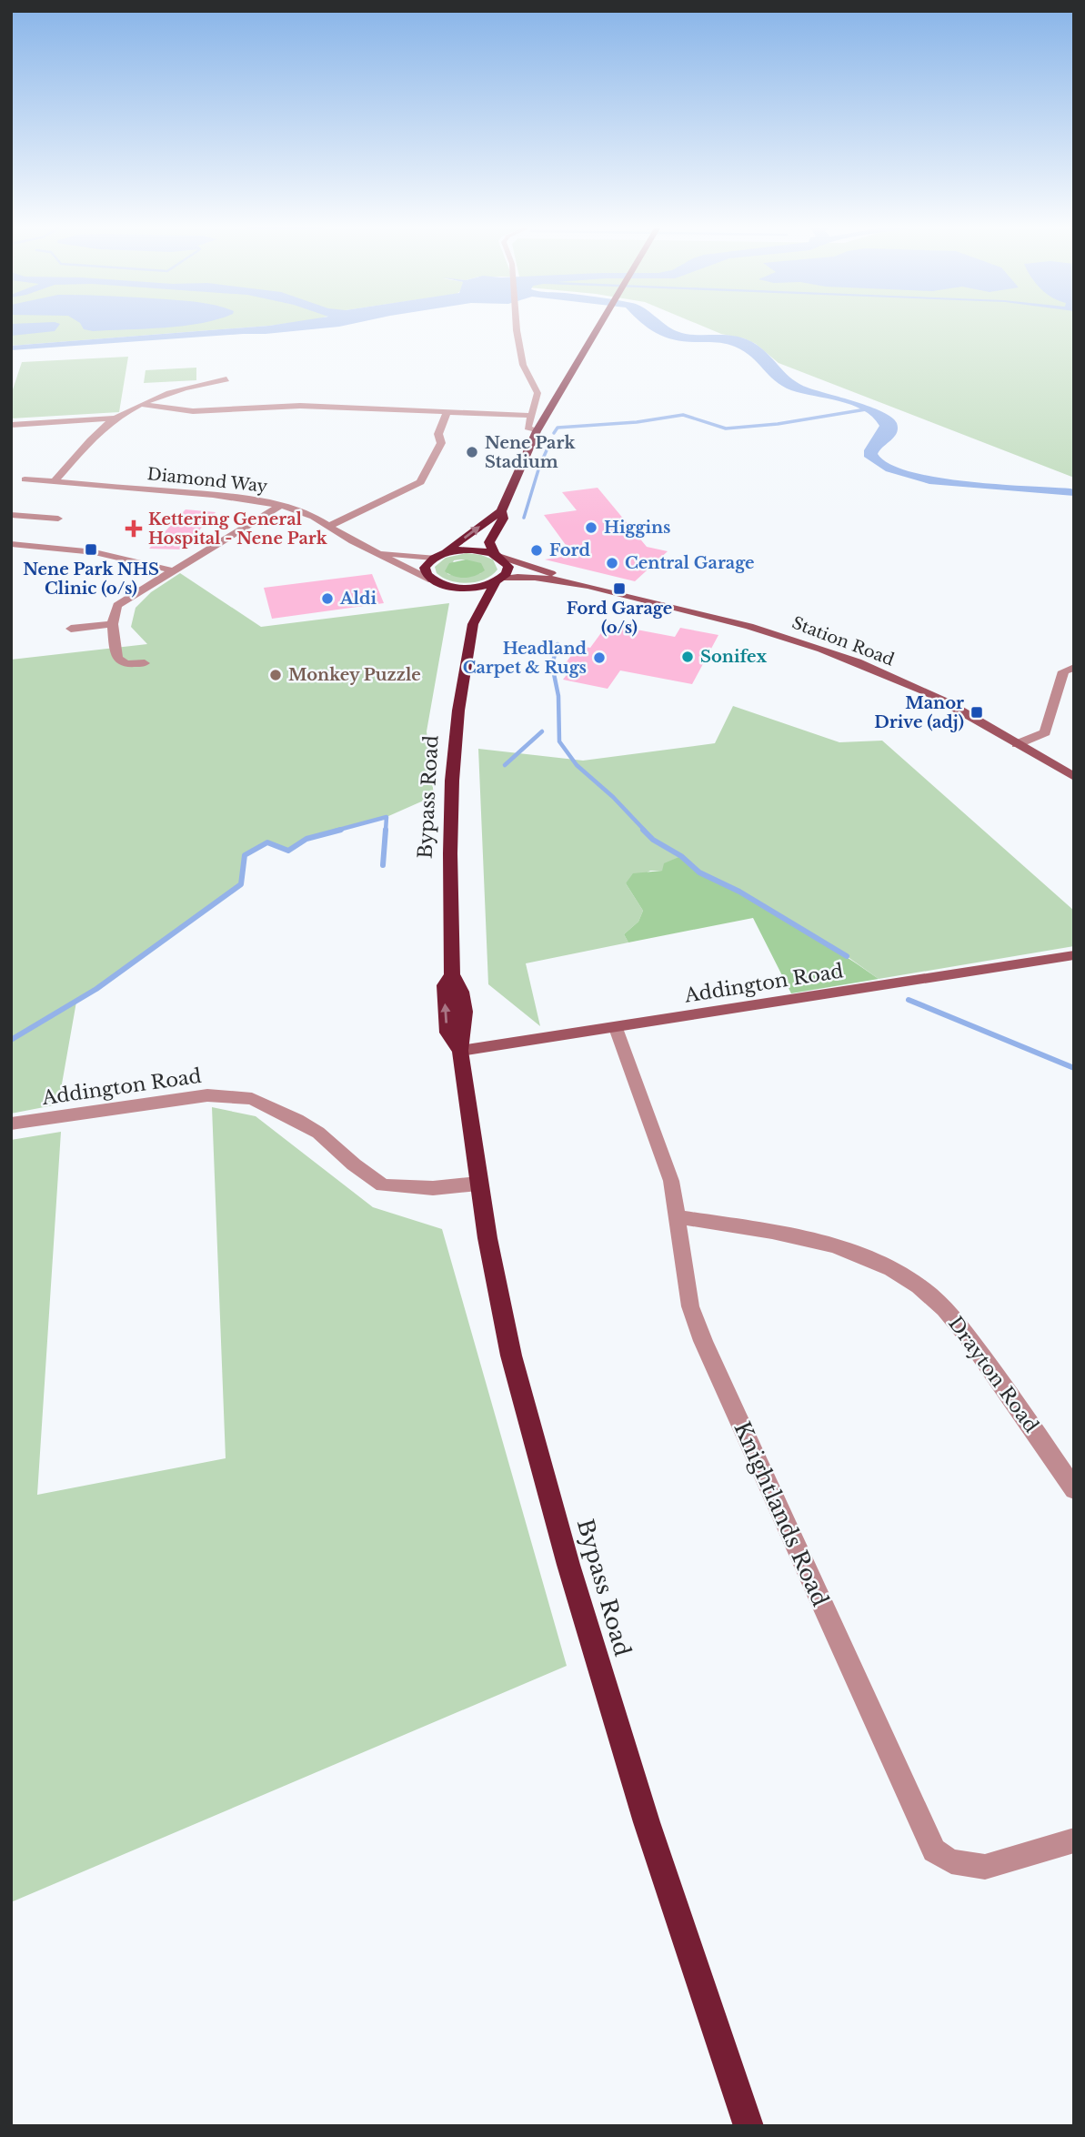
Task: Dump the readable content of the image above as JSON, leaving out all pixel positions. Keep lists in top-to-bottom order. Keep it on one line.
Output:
{"streets":{"highway":["Bypass Road"],"main road":["Station Road","Addington Road"],"street":["Diamond Way","Drayton Road","Knightlands Road"]},"crossings":[["Station Road","Bypass Road"],["Bypass Road","Addington Road"],["Addington Road","Knightlands Road"],["Drayton Road","Knightlands Road"]],"places":{"other":["Nene Park Stadium","Higgins","Ford","Central Garage","Aldi","Sonifex","Headland Carpet & Rugs","Monkey Puzzle"],"health":["Kettering General Hospital - Nene Park"],"transit":["Nene Park NHS Clinic (o/s)","Ford Garage (o/s)","Manor Drive (adj)"]}}
